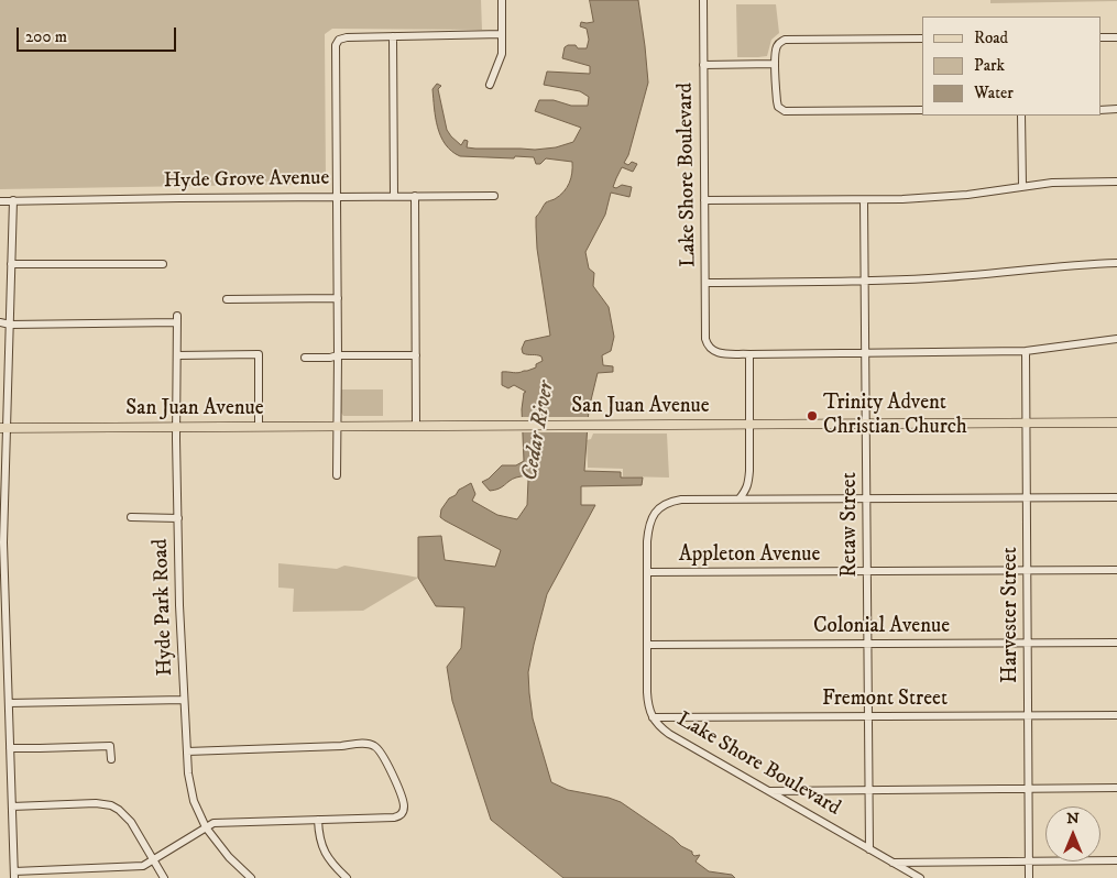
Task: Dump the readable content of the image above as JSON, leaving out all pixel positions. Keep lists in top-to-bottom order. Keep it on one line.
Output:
{"streets":{"main road":["San Juan Avenue"],"street":["Lake Shore Boulevard","Hyde Grove Avenue","Retaw Street","Appleton Avenue","Hyde Park Road","Harvester Street","Colonial Avenue","Fremont Street"]},"crossings":[["Lake Shore Boulevard","Retaw Street"],["Lake Shore Boulevard","Appleton Avenue"],["Lake Shore Boulevard","Harvester Street"],["Lake Shore Boulevard","Colonial Avenue"],["Lake Shore Boulevard","Fremont Street"],["San Juan Avenue","Retaw Street"],["San Juan Avenue","Hyde Park Road"],["San Juan Avenue","Harvester Street"],["Retaw Street","Appleton Avenue"],["Retaw Street","Colonial Avenue"],["Retaw Street","Fremont Street"],["Appleton Avenue","Harvester Street"],["Harvester Street","Colonial Avenue"],["Harvester Street","Fremont Street"]],"water":["Cedar River"],"places":["Trinity Advent Christian Church"],"legend":["Road","Park","Water"],"scale_bar":"200 m","north":"top"}
